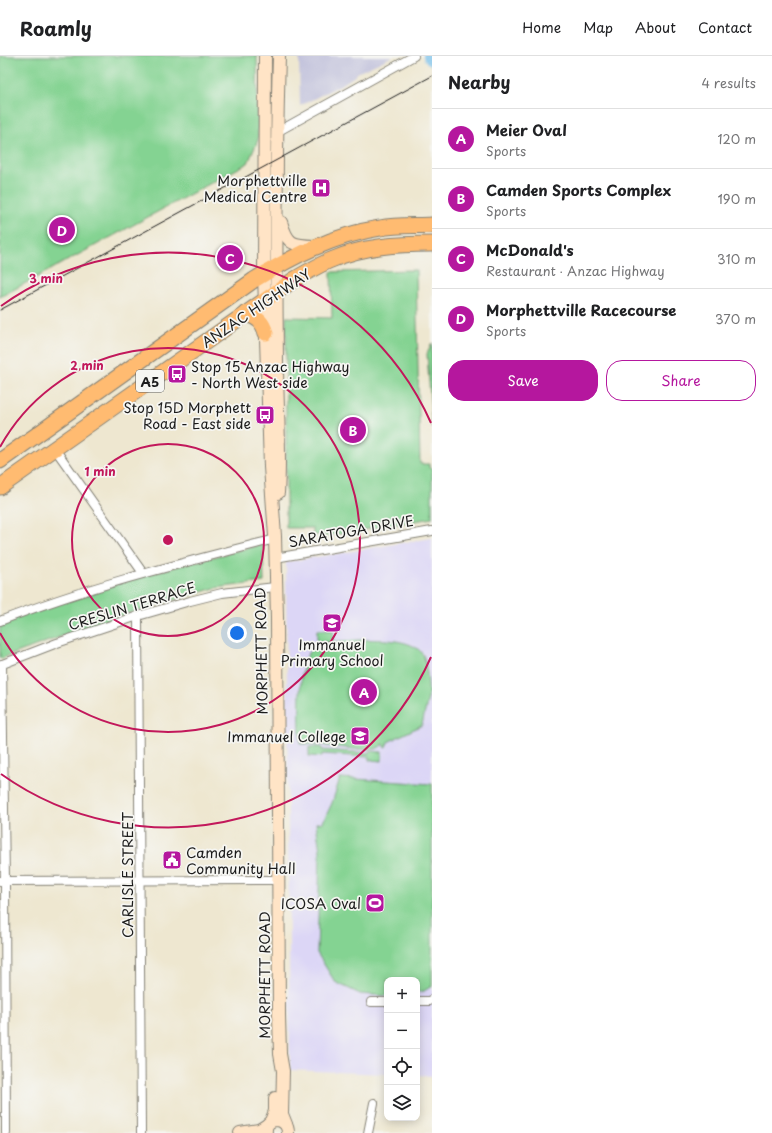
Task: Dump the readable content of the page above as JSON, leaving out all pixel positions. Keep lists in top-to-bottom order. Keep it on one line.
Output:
{"streets":{"highway":["ANZAC HIGHWAY","A5"],"street":["SARATOGA DRIVE","CRESLIN TERRACE","MORPHETT ROAD","CARLISLE STREET"]},"crossings":[["ANZAC HIGHWAY","MORPHETT ROAD"],["SARATOGA DRIVE","MORPHETT ROAD"],["CRESLIN TERRACE","MORPHETT ROAD"],["CRESLIN TERRACE","CARLISLE STREET"]],"places":{"hospital":["Morphettville Medical Centre"],"bus stop":["Stop 15 Anzac Highway - North West side","Stop 15D Morphett Road - East side"],"school or university":["Immanuel Primary School","Immanuel College"],"public building":["Camden Community Hall"],"sports":["ICOSA Oval"]},"page":{"header":"Roamly","nav":["Home","Map","About","Contact"],"heading":["Nearby","4 results"],"list":[{"mark":"A","name":"Meier Oval","note":"Sports","value":"120 m"},{"mark":"B","name":"Camden Sports Complex","note":"Sports","value":"190 m"},{"mark":"C","name":"McDonald's","note":"Restaurant · Anzac Highway","value":"310 m"},{"mark":"D","name":"Morphettville Racecourse","note":"Sports","value":"370 m"}],"pins":["D","C","B","A"],"buttons":["Save","Share"],"map_buttons":["+","−"]},"rings":["3 min","2 min","1 min"]}
